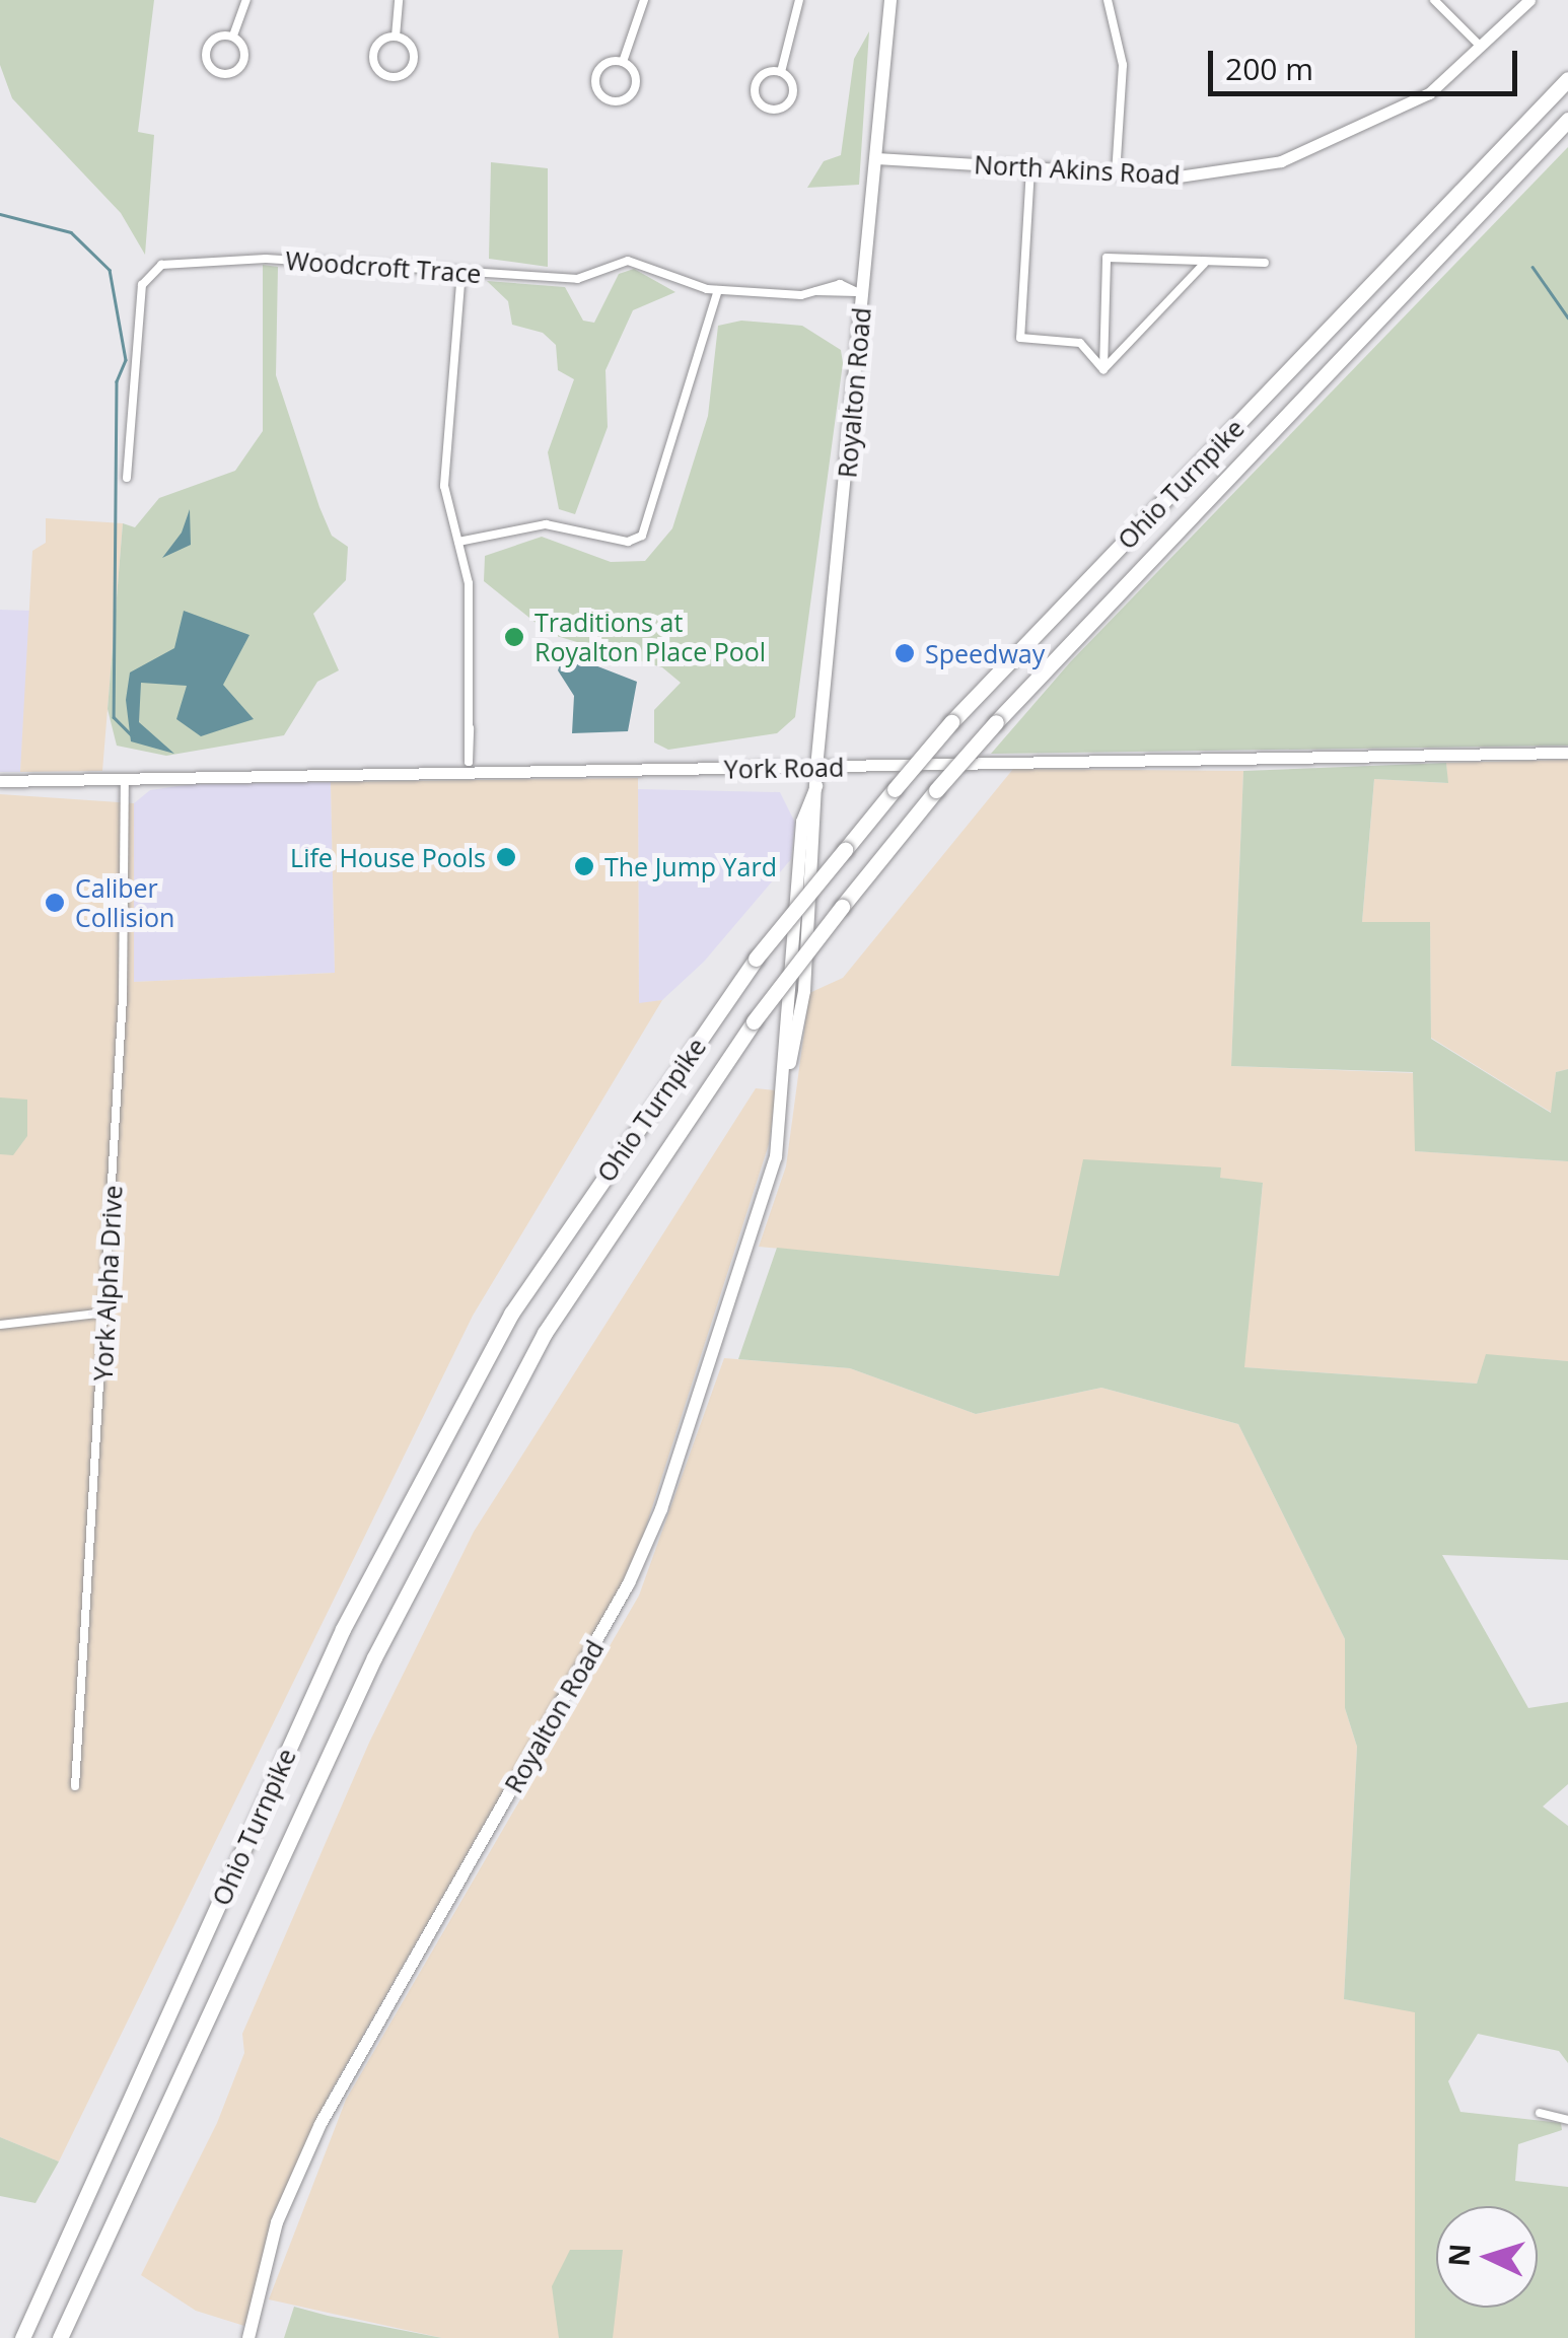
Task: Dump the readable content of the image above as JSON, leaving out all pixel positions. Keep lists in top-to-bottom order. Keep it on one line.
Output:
{"streets":{"highway":["Ohio Turnpike"],"main road":["Royalton Road"],"street":["North Akins Road","Woodcroft Trace","York Road","York Alpha Drive"]},"crossings":[["North Akins Road","Royalton Road"],["Woodcroft Trace","Royalton Road"],["Royalton Road","York Road"],["York Road","York Alpha Drive"]],"places":["Traditions at Royalton Place Pool","Speedway","Life House Pools","The Jump Yard","Caliber Collision"],"scale_bar":"200 m","north":"left"}
